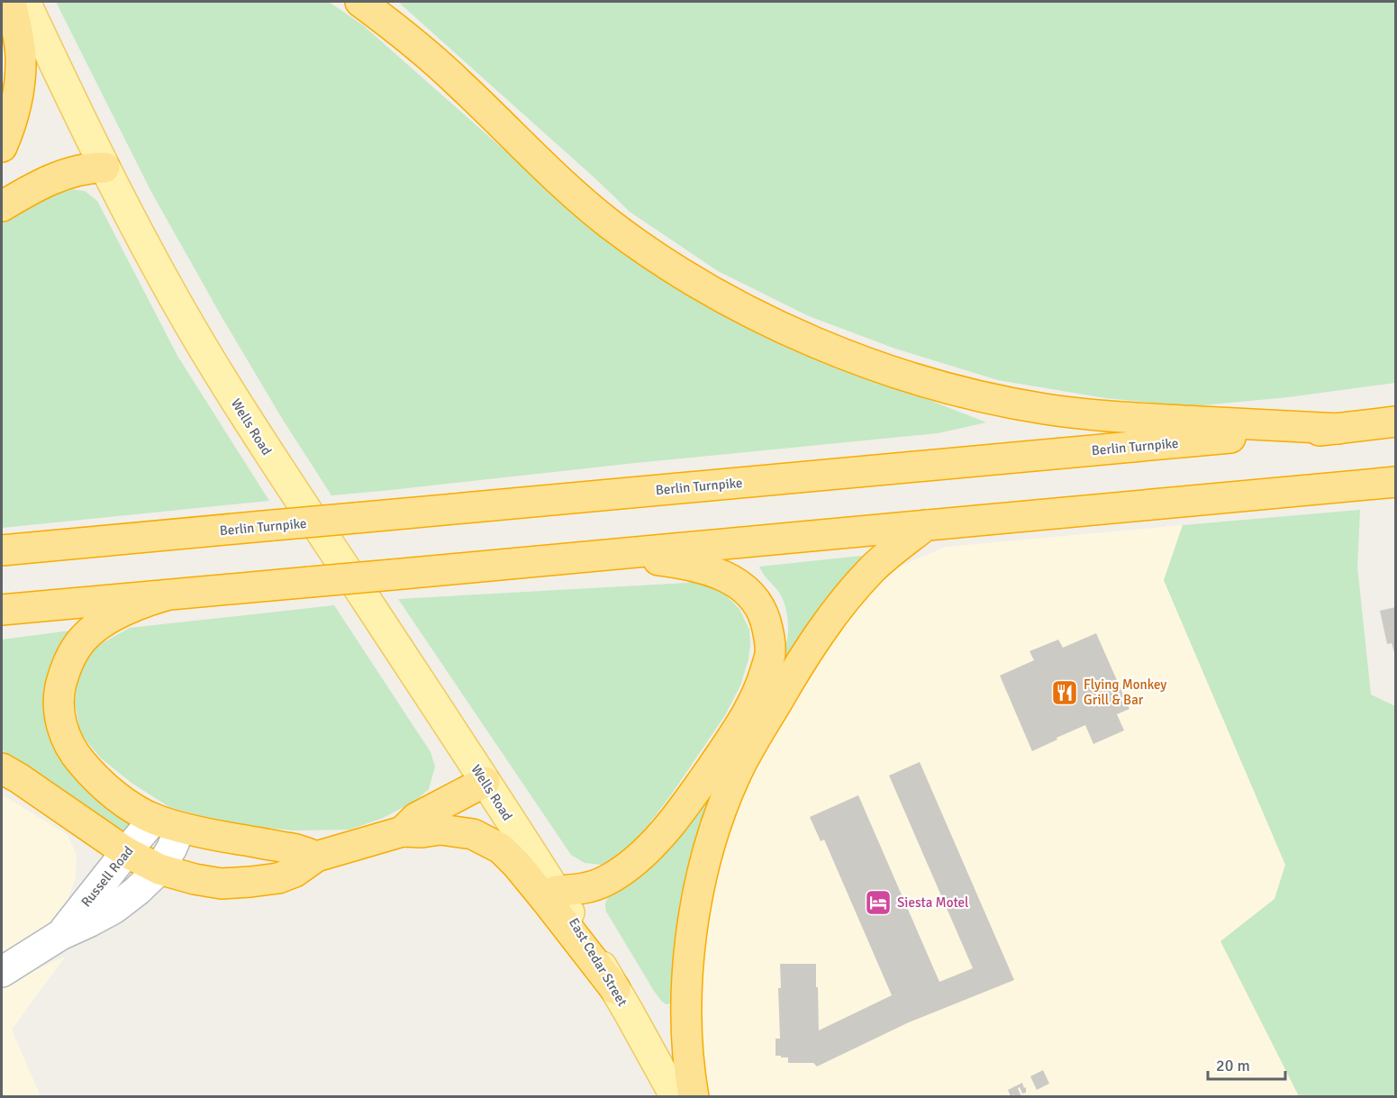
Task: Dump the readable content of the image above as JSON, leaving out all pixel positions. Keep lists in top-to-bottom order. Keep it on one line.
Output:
{"streets":{"highway":["Berlin Turnpike"],"main road":["Wells Road","East Cedar Street"],"street":["Russell Road"]},"crossings":[["Wells Road","East Cedar Street"]],"places":{"restaurant":["Flying Monkey Grill & Bar"],"hotel":["Siesta Motel"]},"scale_bar":"20 m"}
